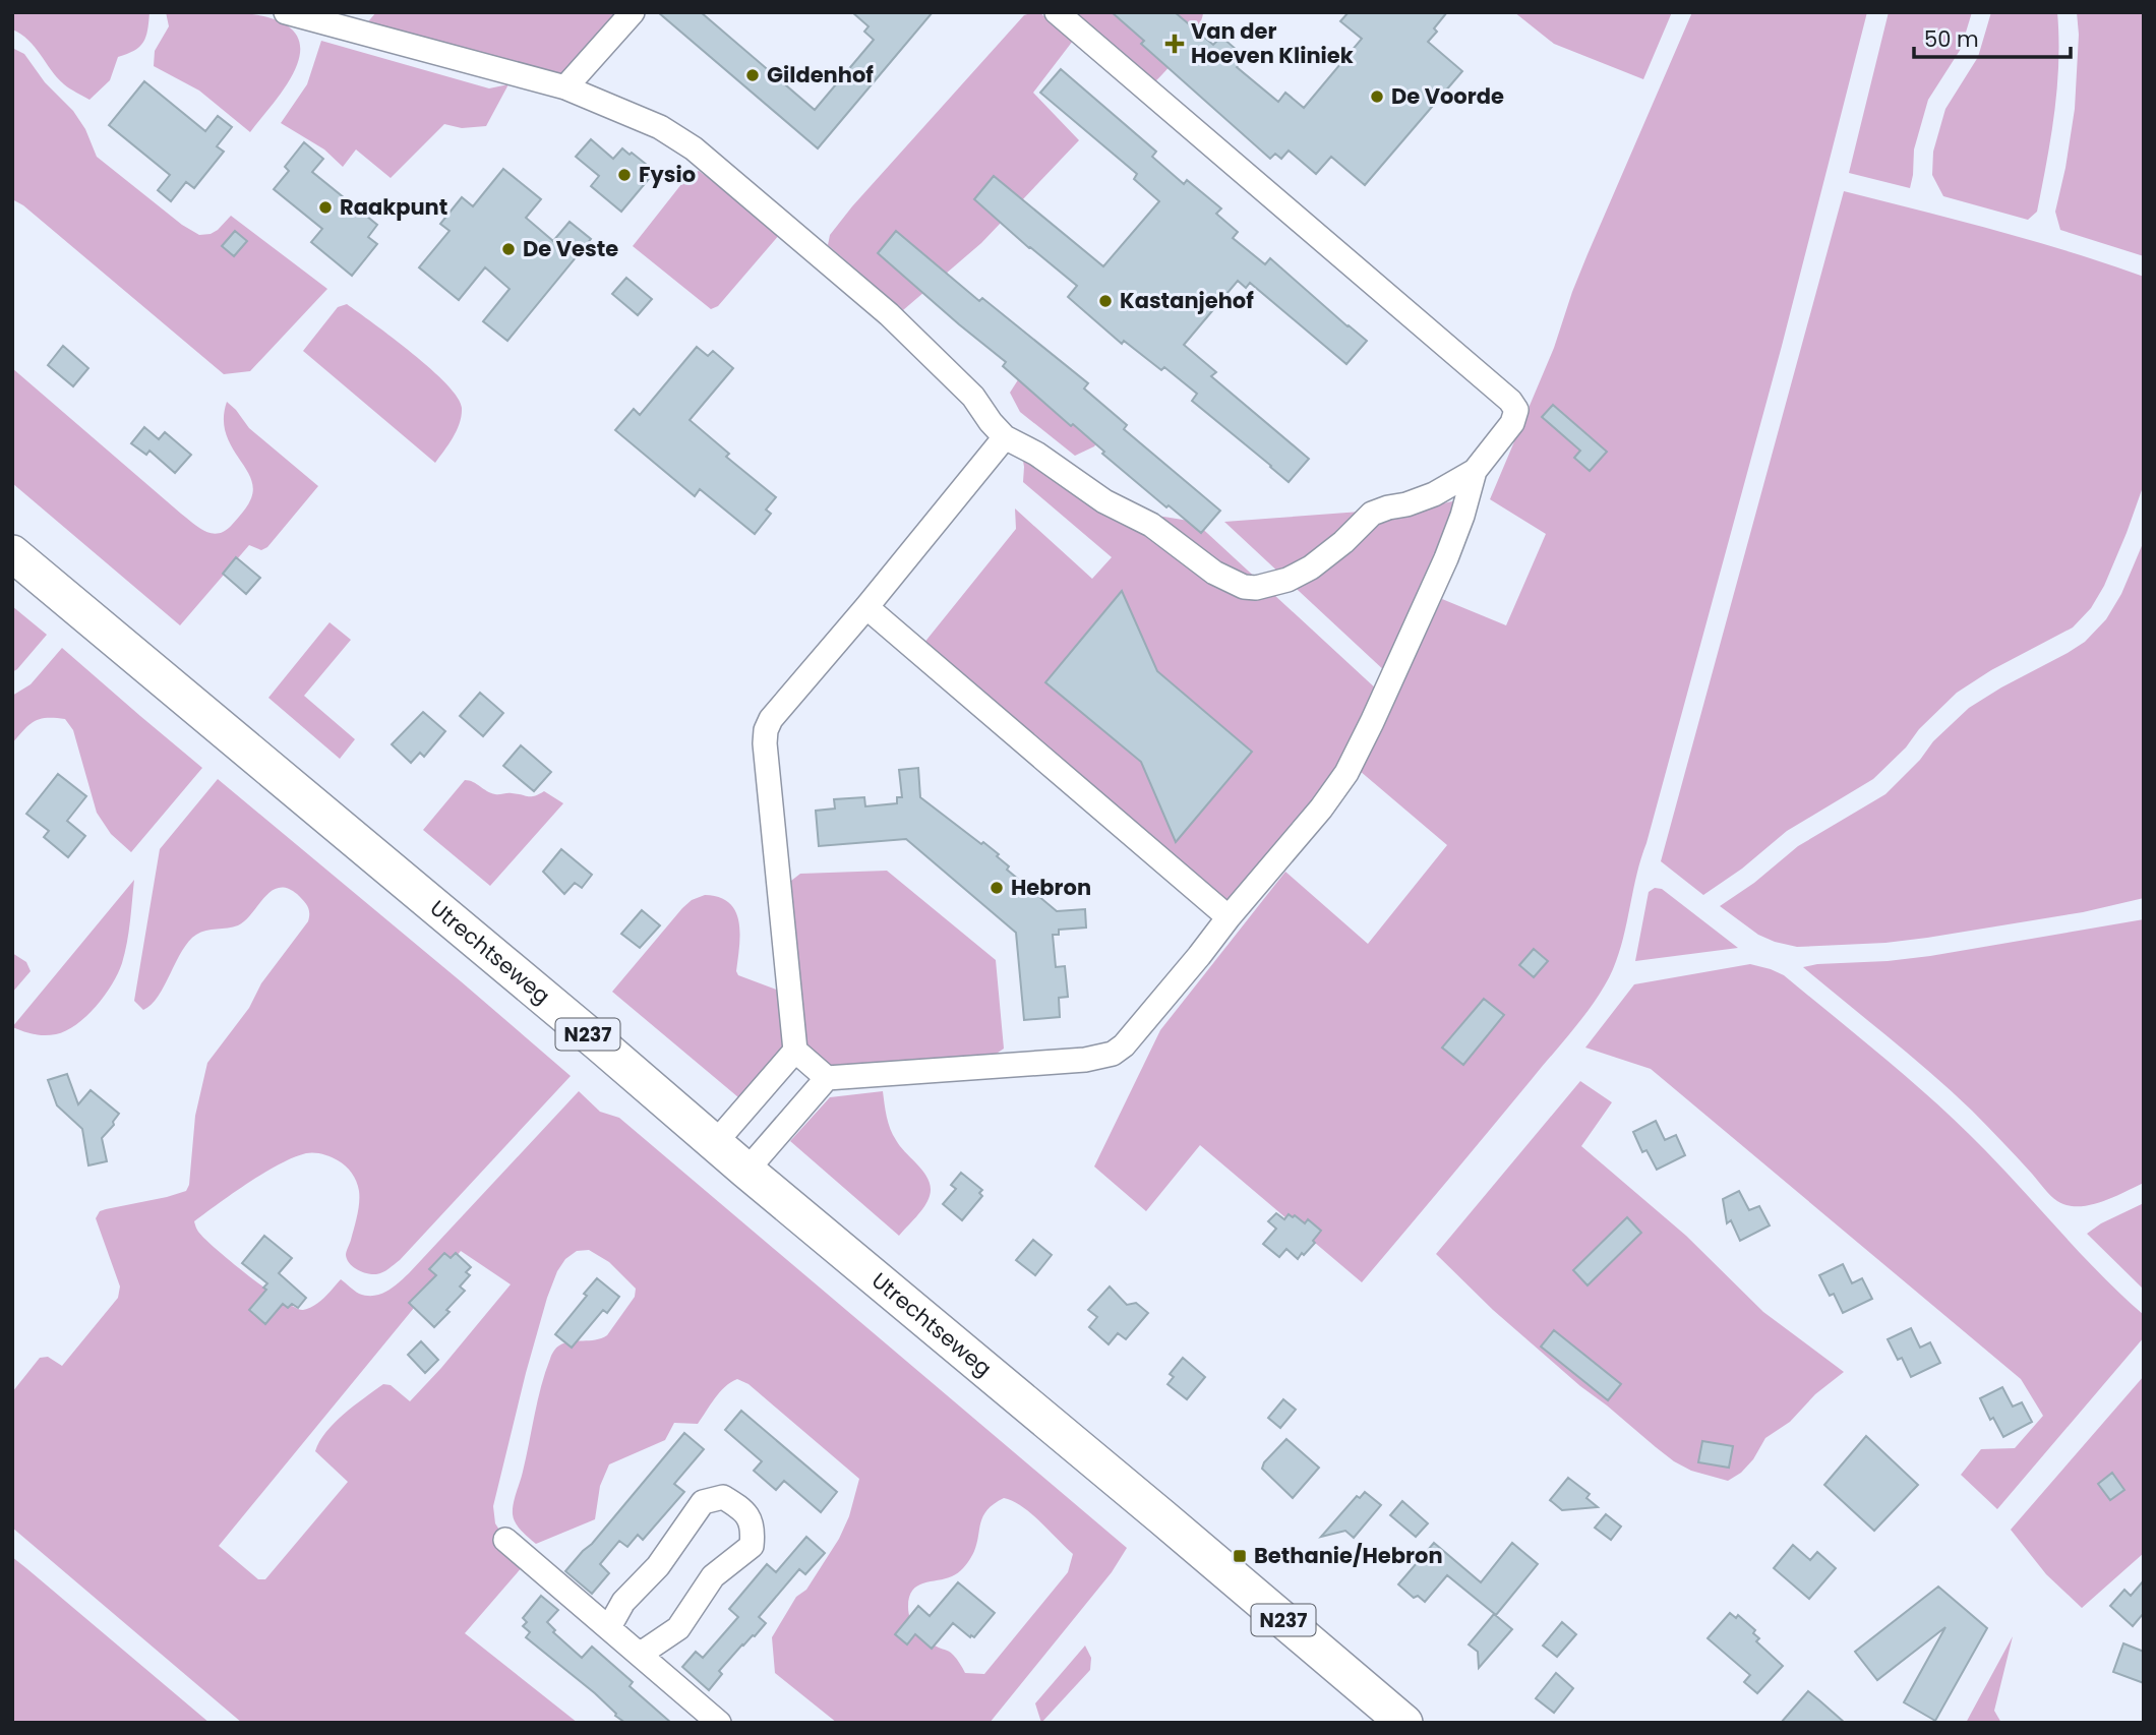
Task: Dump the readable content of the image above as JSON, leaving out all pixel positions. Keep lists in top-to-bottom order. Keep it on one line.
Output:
{"streets":{"main road":["Utrechtseweg","N237"]},"places":{"health":["Van der Hoeven Kliniek"],"other":["Gildenhof","De Voorde","Fysio","Raakpunt","De Veste","Kastanjehof","Hebron"],"transit":["Bethanie/Hebron"]},"scale_bar":"50 m"}
